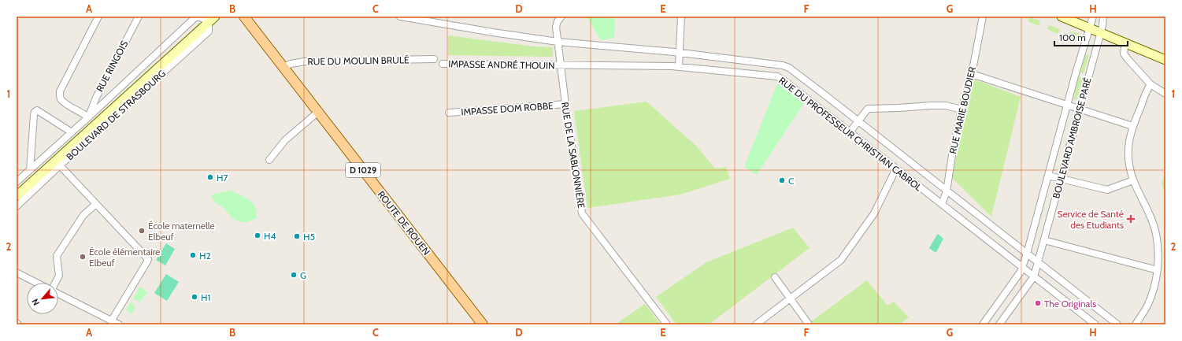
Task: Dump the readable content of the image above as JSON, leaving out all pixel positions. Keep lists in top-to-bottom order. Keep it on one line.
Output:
{"streets":{"main road":["BOULEVARD DE STRASBOURG","D 1029","ROUTE DE ROUEN"],"street":["RUE DU MOULIN BRULÉ","IMPASSE ANDRÉ THOUIN","RUE RINGOIS","IMPASSE DOM ROBBE","RUE MARIE BOUDIER","RUE DU PROFESSEUR CHRISTIAN CABROL","BOULEVARD AMBROISE PARÉ","RUE DE LA SABLONNIÈRE"]},"crossings":[["RUE DU MOULIN BRULÉ","ROUTE DE ROUEN"],["IMPASSE ANDRÉ THOUIN","RUE DU PROFESSEUR CHRISTIAN CABROL"],["IMPASSE ANDRÉ THOUIN","RUE DE LA SABLONNIÈRE"],["RUE RINGOIS","BOULEVARD DE STRASBOURG"],["IMPASSE DOM ROBBE","RUE DE LA SABLONNIÈRE"],["RUE MARIE BOUDIER","RUE DU PROFESSEUR CHRISTIAN CABROL"],["RUE DU PROFESSEUR CHRISTIAN CABROL","BOULEVARD AMBROISE PARÉ"],["RUE DU PROFESSEUR CHRISTIAN CABROL","RUE DE LA SABLONNIÈRE"]],"places":{"other":["H7","C","École maternelle Elbeuf","H4","H5","H2","École élémentaire Elbeuf","G","H1","The Originals"],"health":["Service de Santé des Etudiants"]},"scale_bar":"100 m","north":"bottom left","grid":{"columns":["A","B","C","D","E","F","G","H"],"rows":["1","2"]}}
